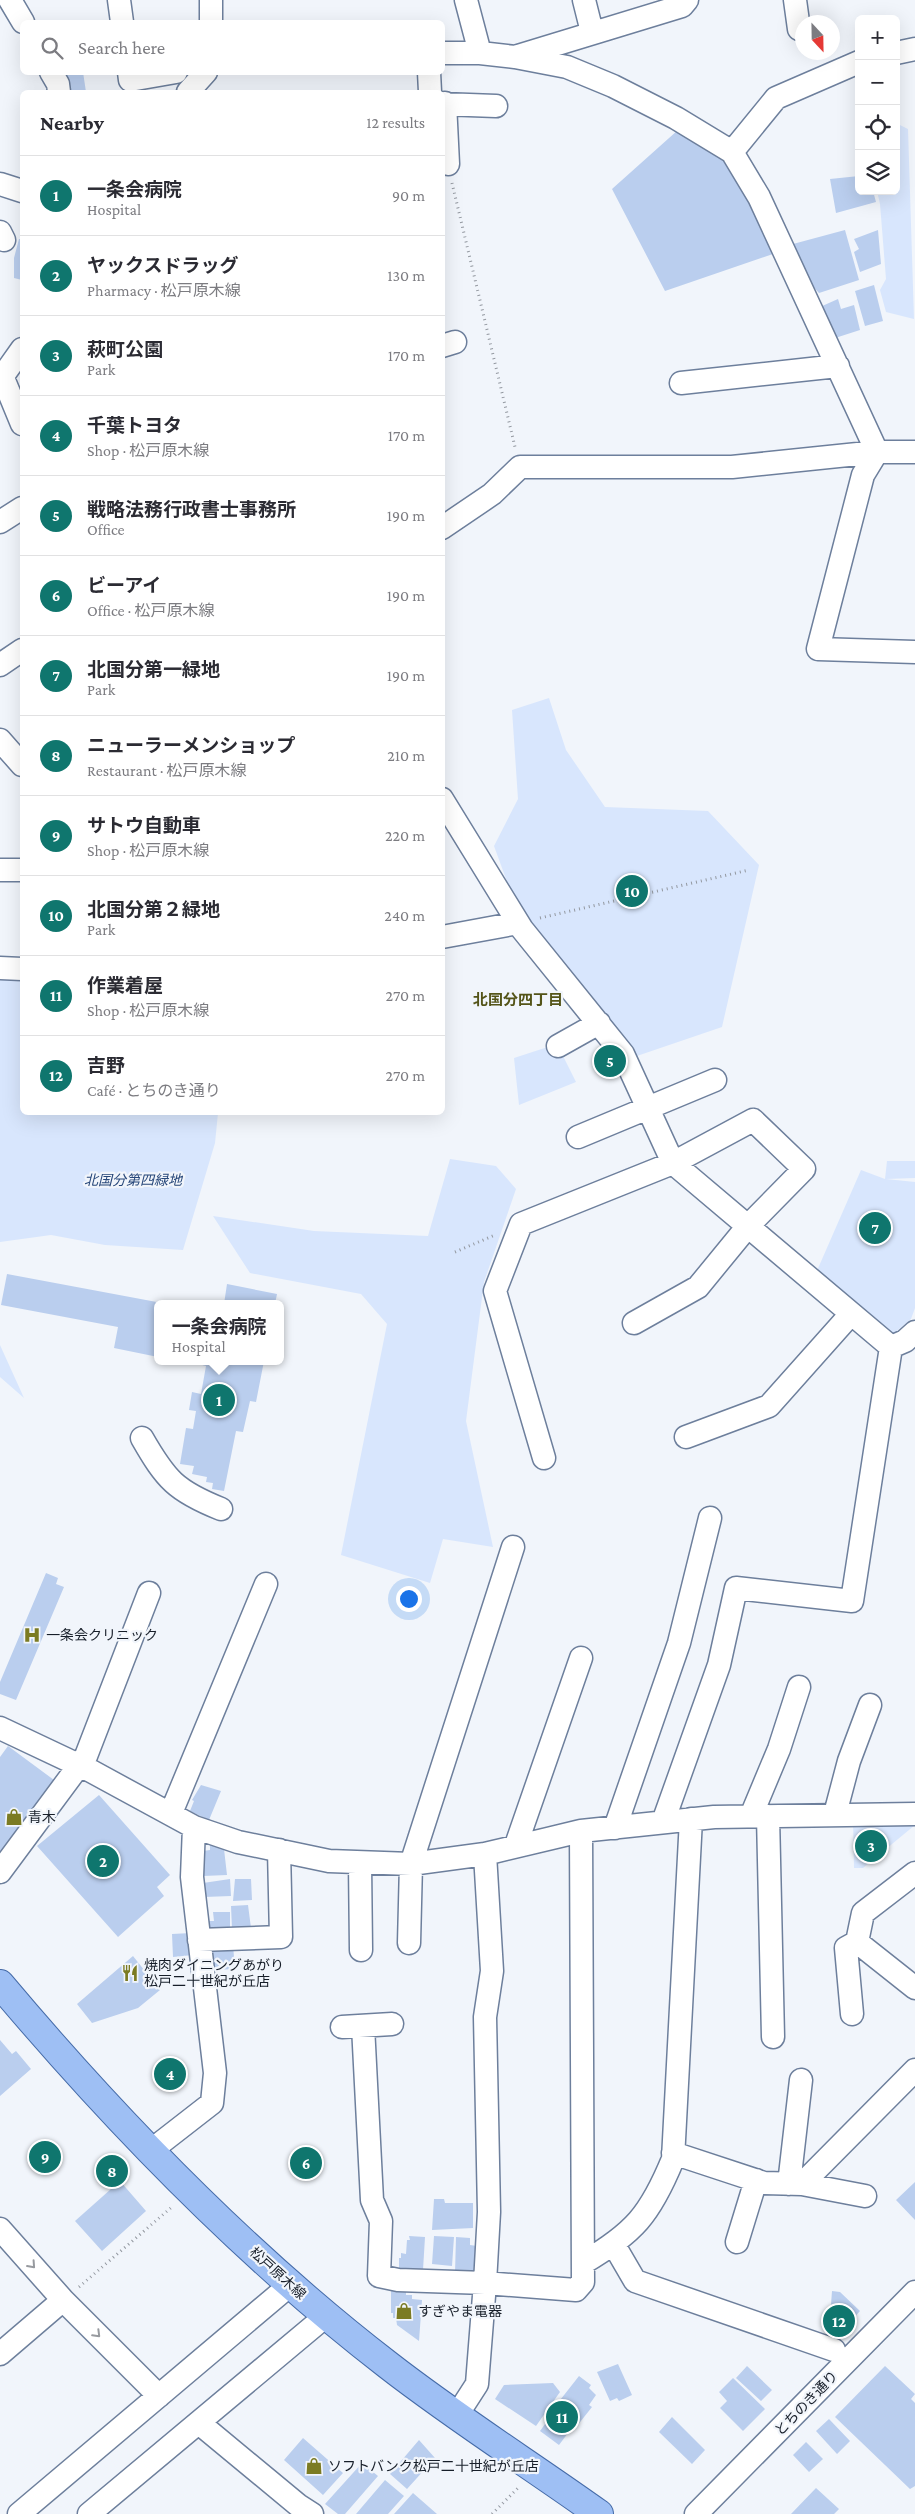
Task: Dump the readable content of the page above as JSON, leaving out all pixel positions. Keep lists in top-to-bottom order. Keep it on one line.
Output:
{"streets":{"main road":["松戸原木線"],"street":["とちのき通り"]},"districts":["北国分四丁目"],"parks":["北国分第四緑地"],"places":{"hospital":["一条会クリニック"],"shop":["青木","すぎやま電器","ソフトバンク松戸二十世紀が丘店"],"restaurant":["焼肉ダイニングあがり 松戸二十世紀が丘店"]},"north":"bottom","page":{"map_buttons":["+","−"],"search":"Search here","heading":["Nearby","12 results"],"list":[{"mark":"1","name":"一条会病院","note":"Hospital","value":"90 m"},{"mark":"2","name":"ヤックスドラッグ","note":"Pharmacy · 松戸原木線","value":"130 m"},{"mark":"3","name":"萩町公園","note":"Park","value":"170 m"},{"mark":"4","name":"千葉トヨタ","note":"Shop · 松戸原木線","value":"170 m"},{"mark":"5","name":"戦略法務行政書士事務所","note":"Office","value":"190 m"},{"mark":"6","name":"ビーアイ","note":"Office · 松戸原木線","value":"190 m"},{"mark":"7","name":"北国分第一緑地","note":"Park","value":"190 m"},{"mark":"8","name":"ニューラーメンショップ","note":"Restaurant · 松戸原木線","value":"210 m"},{"mark":"9","name":"サトウ自動車","note":"Shop · 松戸原木線","value":"220 m"},{"mark":"10","name":"北国分第２緑地","note":"Park","value":"240 m"},{"mark":"11","name":"作業着屋","note":"Shop · 松戸原木線","value":"270 m"},{"mark":"12","name":"吉野","note":"Café · とちのき通り","value":"270 m"}],"pins":["10","5","7","1","3","2","4","9","6","8","12","11"],"popup":["一条会病院","Hospital"]}}
